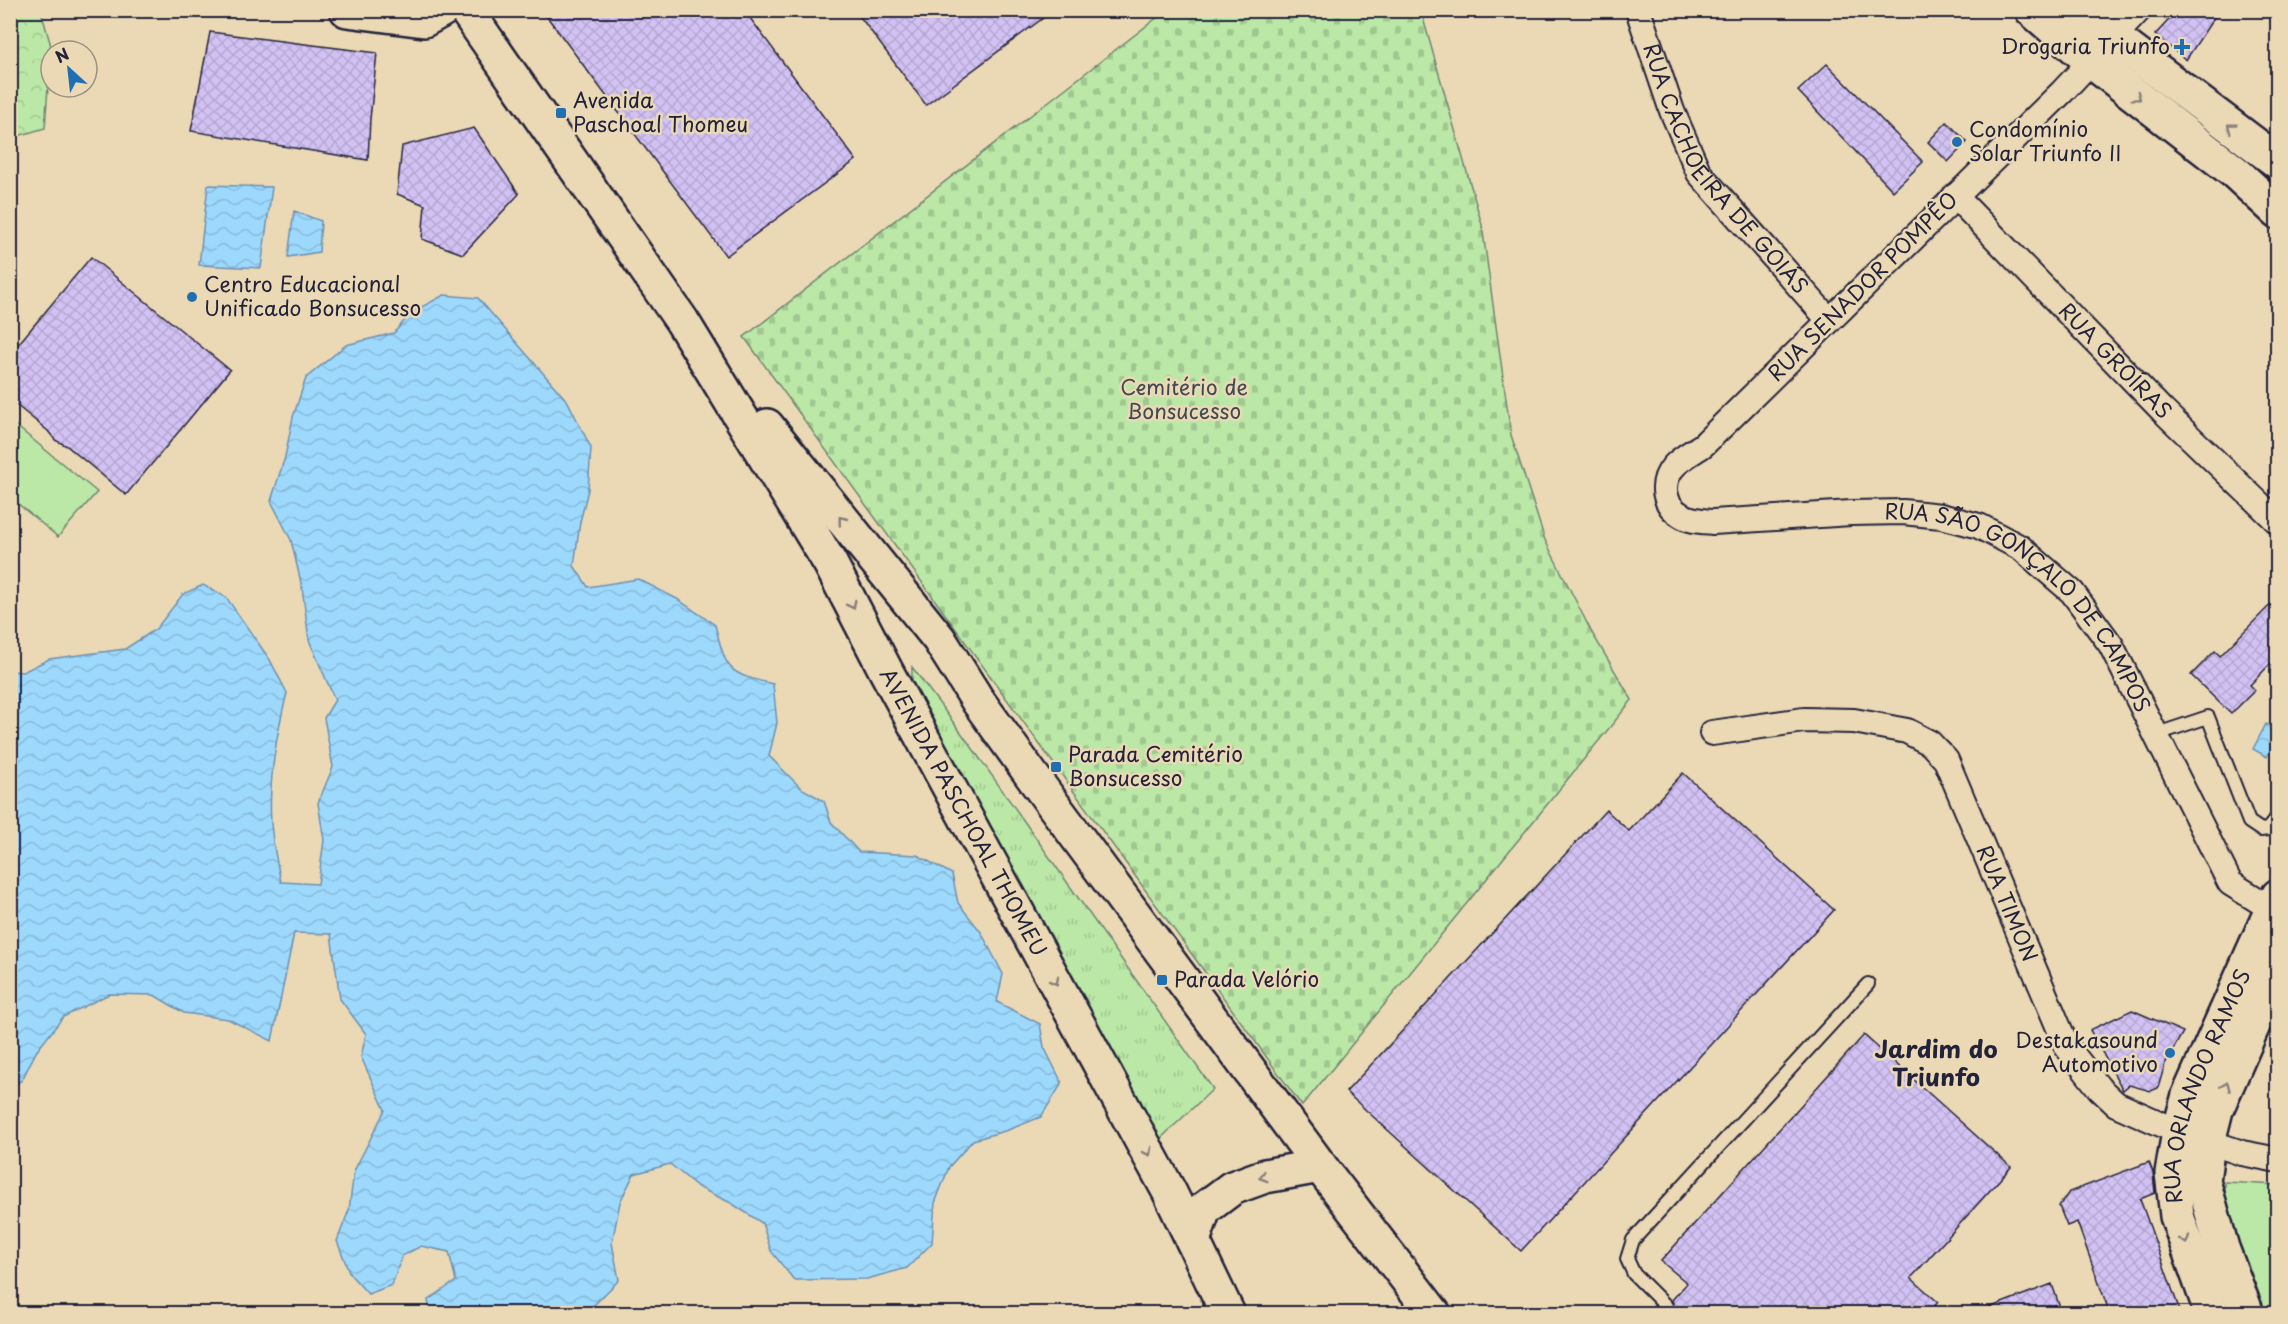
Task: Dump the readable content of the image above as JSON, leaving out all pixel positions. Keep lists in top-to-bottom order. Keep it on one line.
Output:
{"streets":{"main road":["AVENIDA PASCHOAL THOMEU","RUA ORLANDO RAMOS"],"street":["RUA CACHOEIRA DE GOIÁS","RUA SENADOR POMPÊO","RUA GROÍRAS","RUA SÃO GONÇALO DE CAMPOS","RUA TIMON"]},"crossings":[["RUA CACHOEIRA DE GOIÁS","RUA SENADOR POMPÊO"],["RUA SENADOR POMPÊO","RUA GROÍRAS"],["RUA SENADOR POMPÊO","RUA SÃO GONÇALO DE CAMPOS"],["RUA SÃO GONÇALO DE CAMPOS","RUA ORLANDO RAMOS"],["RUA TIMON","RUA ORLANDO RAMOS"]],"districts":["Jardim do Triunfo"],"parks":["Cemitério de Bonsucesso"],"places":{"health":["Drogaria Triunfo"],"transit":["Avenida Paschoal Thomeu","Parada Cemitério Bonsucesso","Parada Velório"],"other":["Condomínio Solar Triunfo II","Centro Educacional Unificado Bonsucesso","Destakasound Automotivo"]},"north":"top left"}
